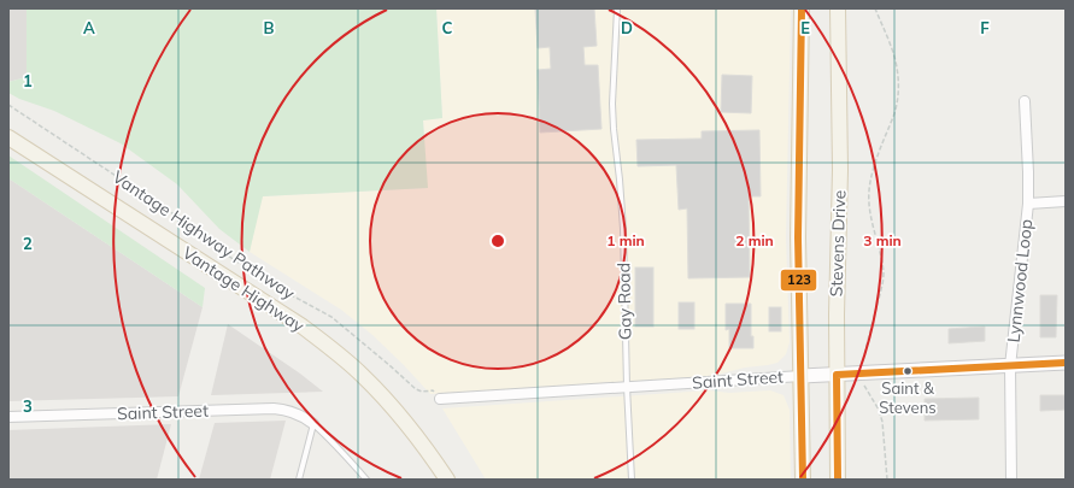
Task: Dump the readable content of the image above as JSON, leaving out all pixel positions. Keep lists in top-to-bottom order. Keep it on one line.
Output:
{"streets":{"main road":["Stevens Drive","Vantage Highway"],"street":["Lynnwood Loop","Saint Street"],"lane":["Gay Road"],"path":["Vantage Highway Pathway"]},"crossings":[["Vantage Highway Pathway","Saint Street"],["Stevens Drive","Saint Street"],["Lynnwood Loop","Saint Street"],["Gay Road","Saint Street"]],"places":["Saint & Stevens"],"lines":["transit line 123"],"grid":{"columns":["A","B","C","D","E","F"],"rows":["1","2","3"]},"rings":["1 min","2 min","3 min"]}
